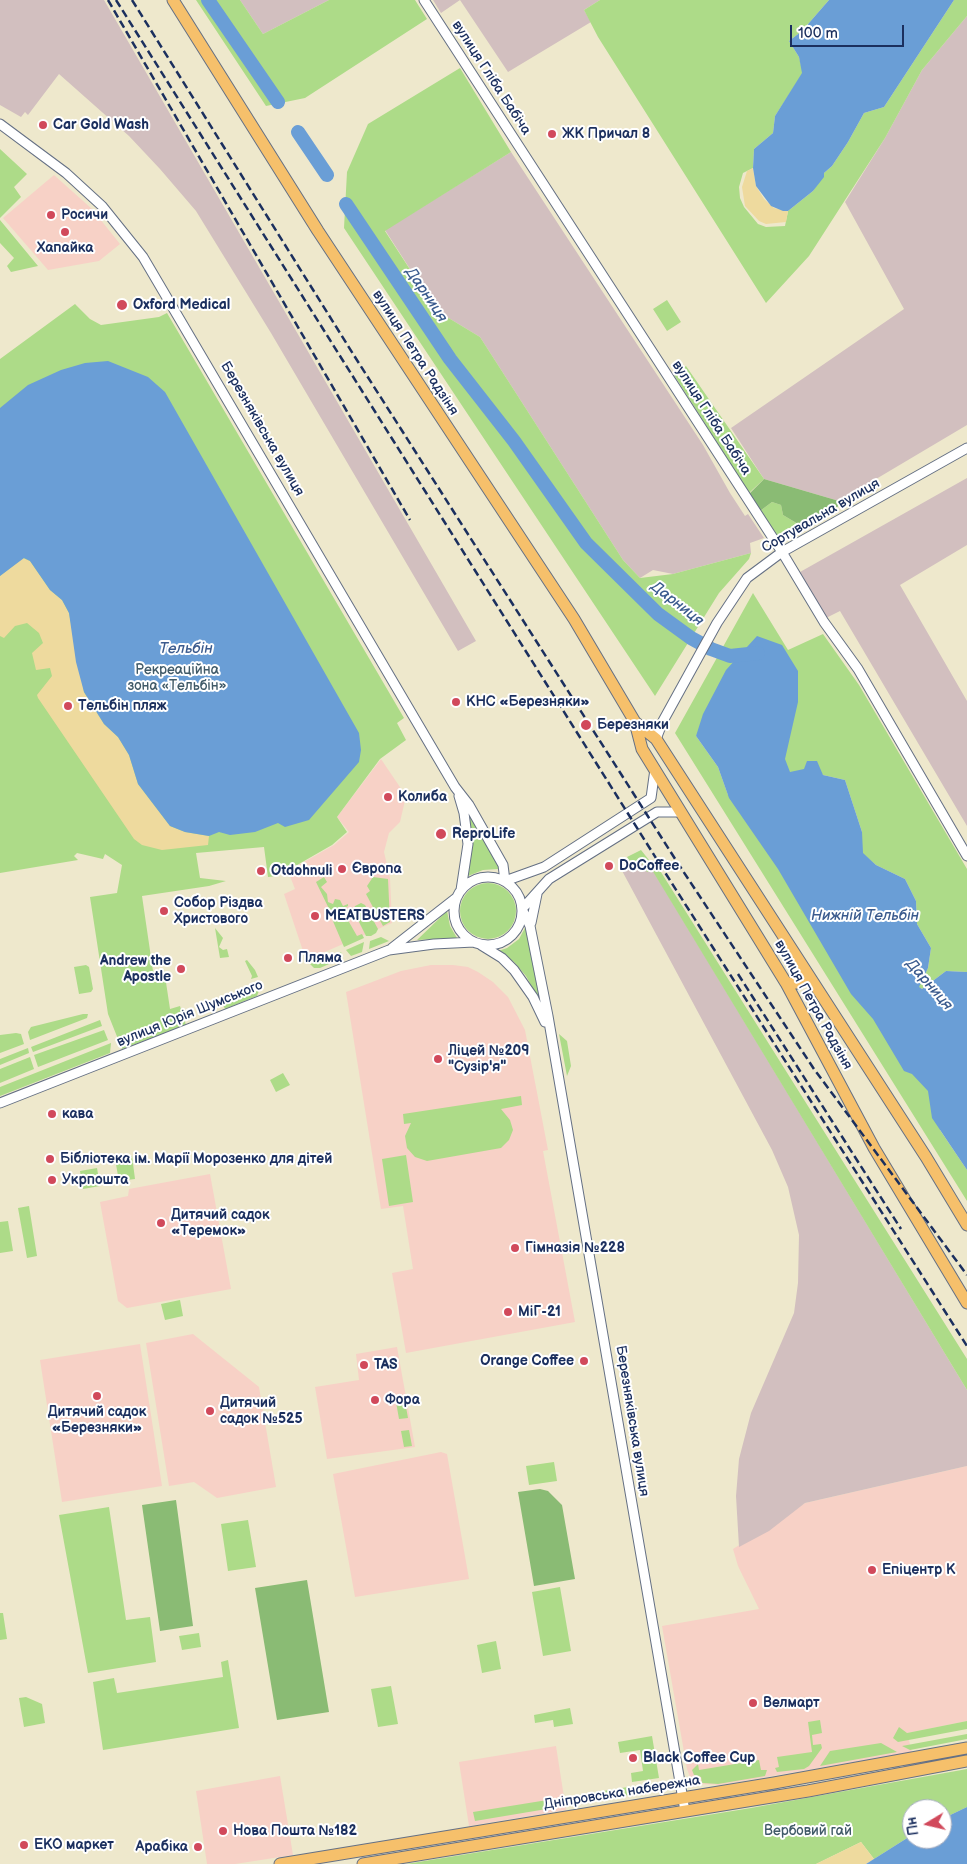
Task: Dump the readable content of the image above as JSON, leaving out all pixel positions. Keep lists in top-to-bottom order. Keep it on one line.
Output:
{"streets":{"main road":["вулиця Петра Радзіня","Дніпровська набережна"],"street":["вулиця Гліба Бабіча","Березняківська вулиця","Сортувальна вулиця","вулиця Юрія Шумського"]},"crossings":[["вулиця Гліба Бабіча","Сортувальна вулиця"],["вулиця Петра Радзіня","Сортувальна вулиця"],["Березняківська вулиця","вулиця Юрія Шумського"],["Березняківська вулиця","Дніпровська набережна"]],"water":["Дарниця","Тельбін","Нижній Тельбін"],"parks":["Рекреаційна зона «Тельбін»","Вербовий гай"],"places":["Car Gold Wash","ЖК Причал 8","Росичи","Хапайка","Oxford Medical","КНС «Березняки»","Тельбін пляж","Березняки","Колиба","ReproLife","DoCoffee","Європа","Otdohnuli","Собор Різдва Христового","MEATBUSTERS","Пляма","Andrew the Apostle","Ліцей №209 \"Сузір'я\"","кава","Бібліотека ім. Марії Морозенко для дітей","Укрпошта","Дитячий садок «Теремок»","Гімназія №228","МіГ-21","Orange Coffee","TAS","Дитячий садок «Березняки»","Фора","Дитячий садок №525","Епіцентр К","Велмарт","Black Coffee Cup","Нова Пошта №182","ЕКО маркет","Арабіка"],"scale_bar":"100 m","north":"left"}
